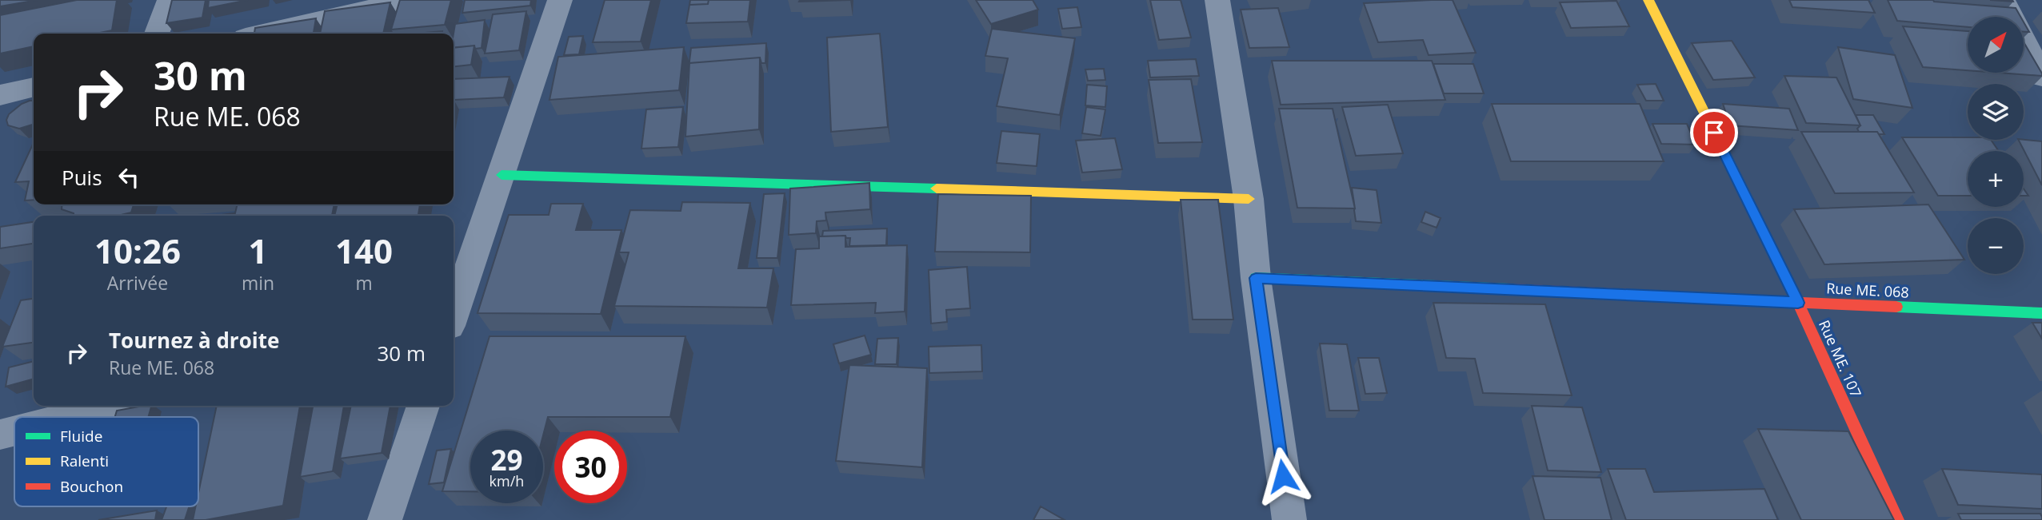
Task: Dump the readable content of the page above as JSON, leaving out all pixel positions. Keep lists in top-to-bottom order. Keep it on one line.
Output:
{"streets":{"street":["Rue ME. 068","Rue ME. 107"]},"crossings":[["Rue ME. 068","Rue ME. 107"]],"legend":["Fluide","Ralenti","Bouchon"],"north":"top right","page":{"map_buttons":["+","−"],"turn":["30 m","Rue ME. 068"],"then":"Puis","eta":["10:26","Arrivée","1","min","140","m"],"list":[{"name":"Tournez à droite","note":"Rue ME. 068","value":"30 m"}],"speed":"29 km/h","limit":"30"}}
